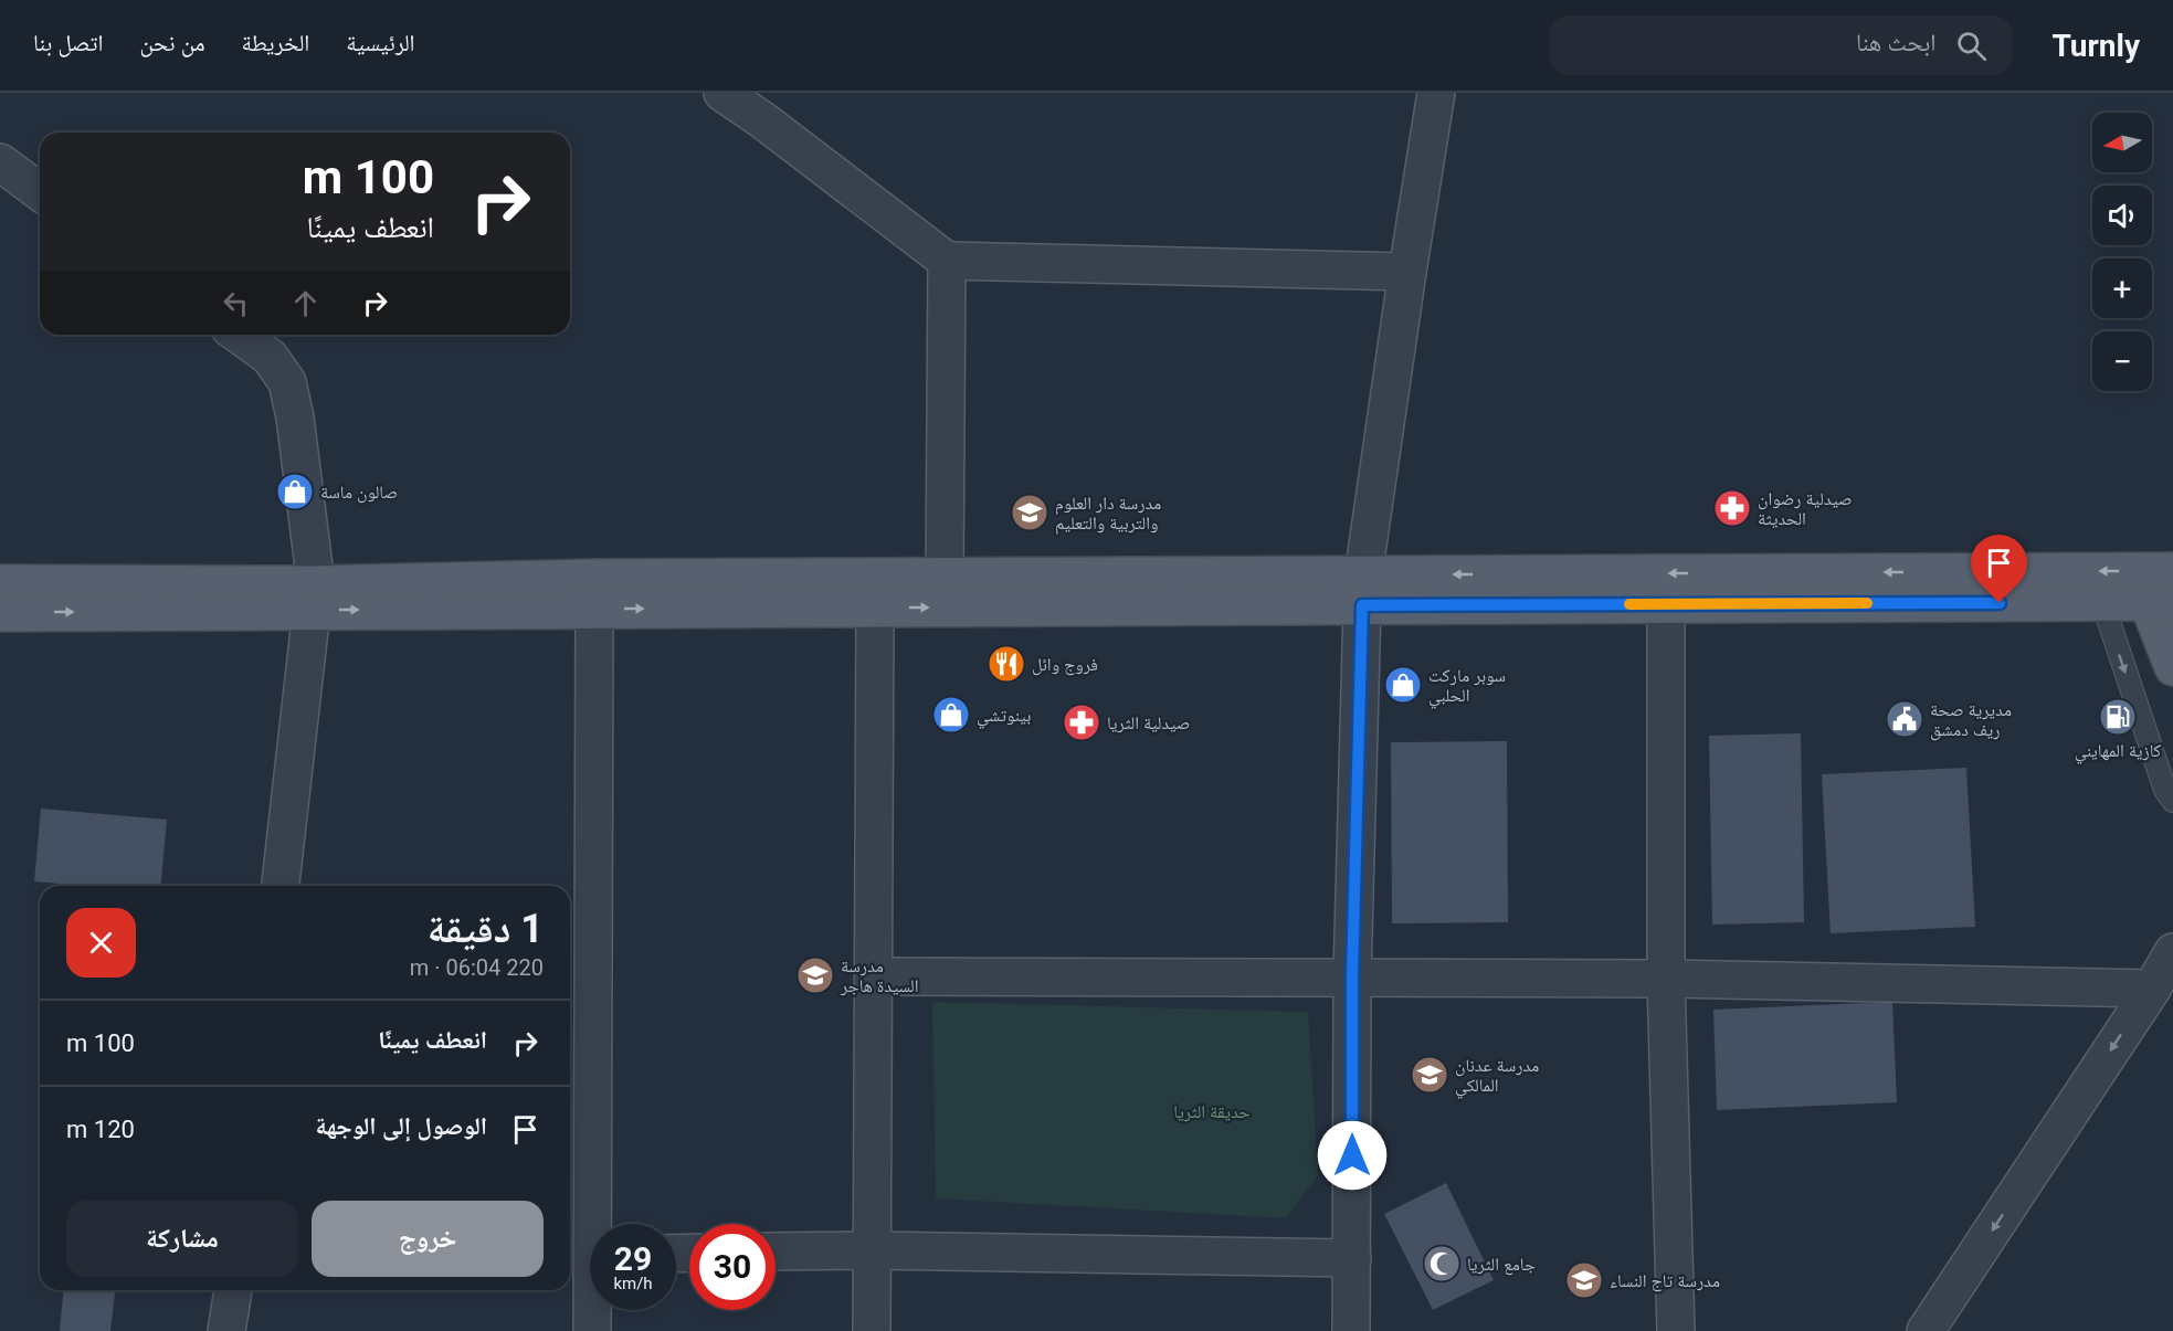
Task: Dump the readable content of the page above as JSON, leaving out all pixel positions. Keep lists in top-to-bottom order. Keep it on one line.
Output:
{"parks":["حديقة الثريا"],"places":{"shop":["صالون ماسة","سوبر ماركت الحلبي","بينوتشي"],"pharmacy":["صيدلية رضوان الحديثة","صيدلية الثريا"],"school or university":["مدرسة دار العلوم والتربية والتعليم","مدرسة السيدة هاجر","مدرسة عدنان المالكي","مدرسة تاج النساء"],"restaurant":["فروج وائل"],"fuel station":["كازية المهايني"],"public building":["مديرية صحة ريف دمشق"],"mosque":["جامع الثريا"]},"north":"left","page":{"header":"Turnly","search":"ابحث هنا","nav":["الرئيسية","الخريطة","من نحن","اتصل بنا"],"map_buttons":["+","−"],"turn":["100 m","انعطف يمينًا"],"heading":["1 دقيقة","220 m · 06:04"],"list":[{"name":"انعطف يمينًا","value":"100 m"},{"name":"الوصول إلى الوجهة","value":"120 m"}],"buttons":["خروج","مشاركة"],"speed":"29 km/h","limit":"30"}}
